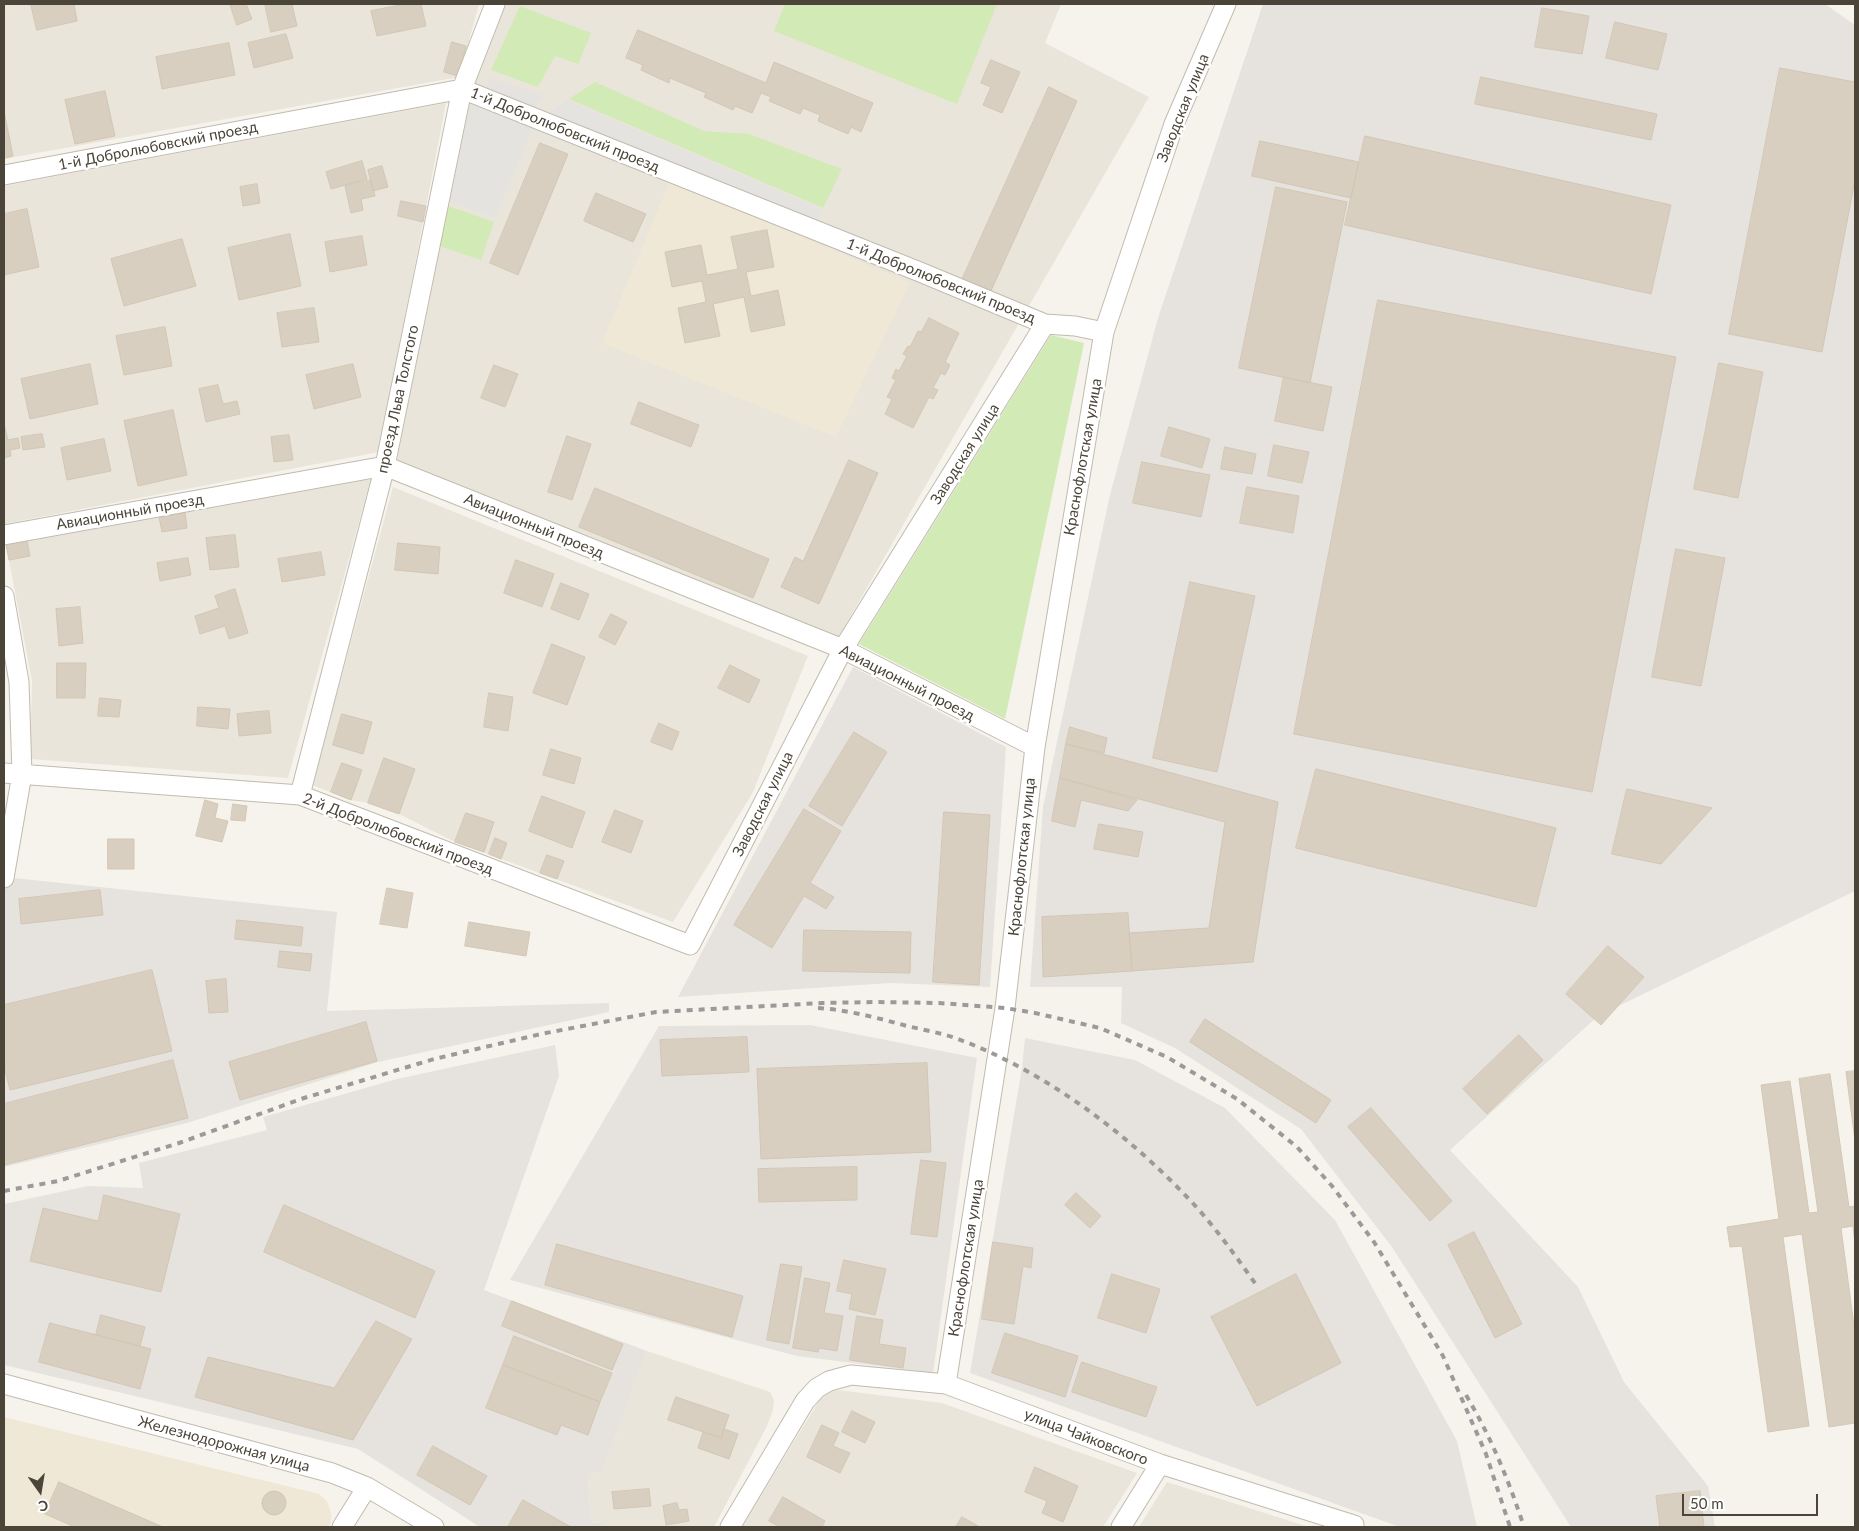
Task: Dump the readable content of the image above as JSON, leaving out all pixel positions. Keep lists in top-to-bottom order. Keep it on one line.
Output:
{"streets":{"street":["Заводская улица","1-й Добролюбовский проезд","проезд Льва Толстого","Краснофлотская улица","Авиационный проезд","2-й Добролюбовский проезд","улица Чайковского","Железнодорожная улица"]},"crossings":[["Заводская улица","1-й Добролюбовский проезд"],["Заводская улица","Краснофлотская улица"],["Заводская улица","Авиационный проезд"],["Заводская улица","2-й Добролюбовский проезд"],["1-й Добролюбовский проезд","проезд Льва Толстого"],["проезд Льва Толстого","Авиационный проезд"],["проезд Льва Толстого","2-й Добролюбовский проезд"],["Краснофлотская улица","Авиационный проезд"],["Краснофлотская улица","улица Чайковского"]],"scale_bar":"50 m","north":"bottom"}
